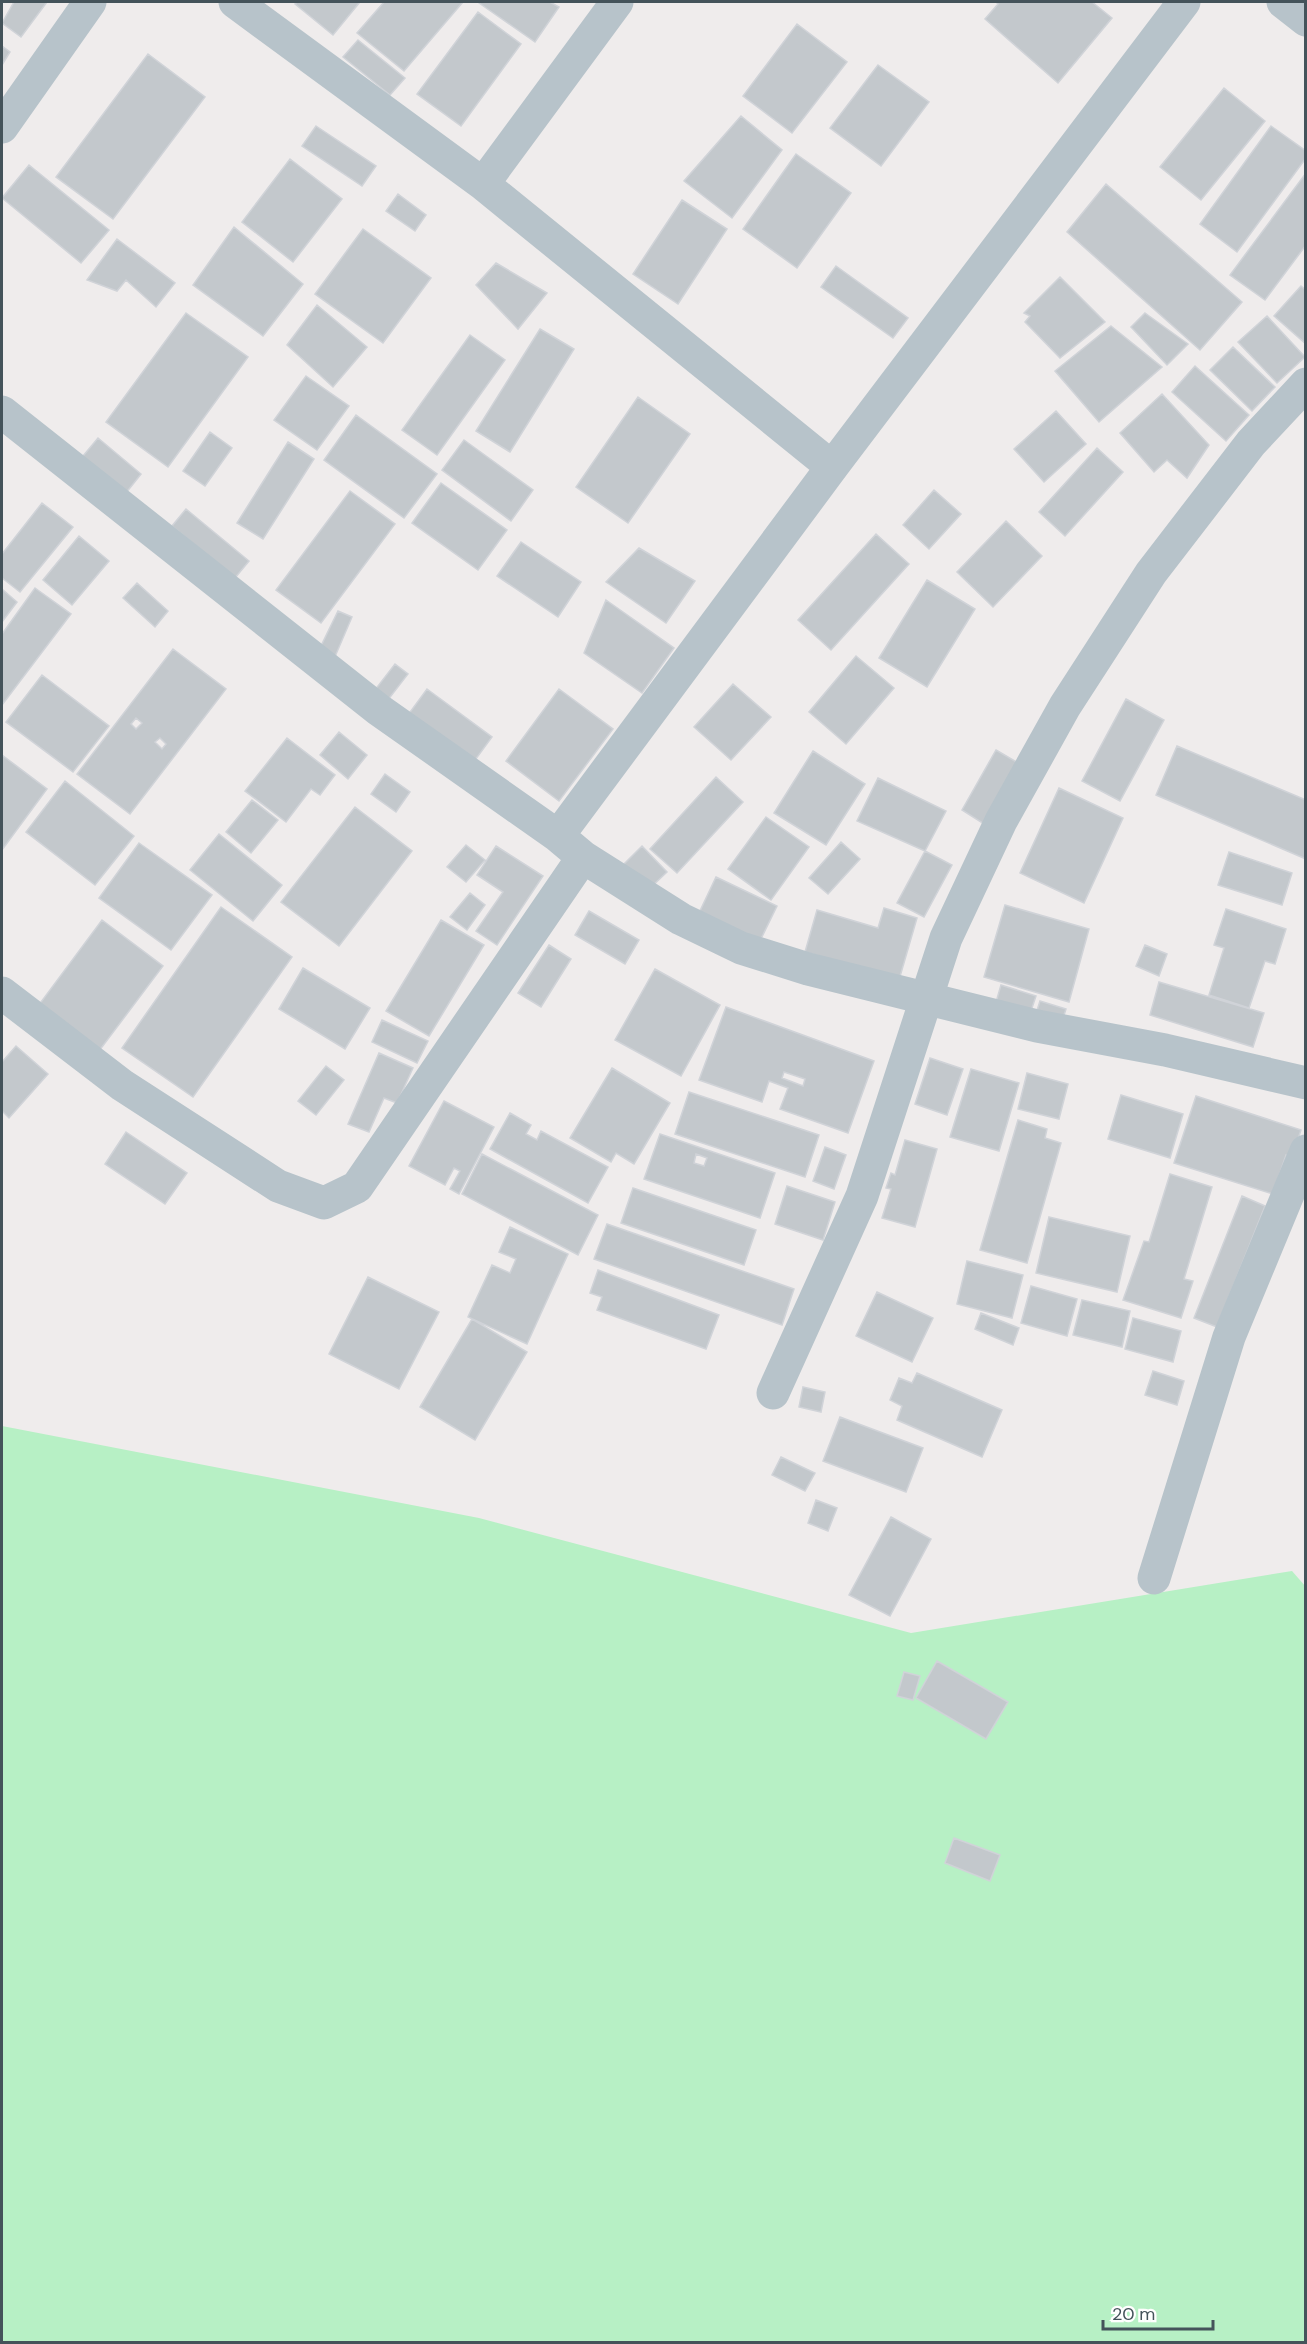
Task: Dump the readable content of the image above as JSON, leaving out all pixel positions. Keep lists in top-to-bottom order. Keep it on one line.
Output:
{"scale_bar":"20 m"}
